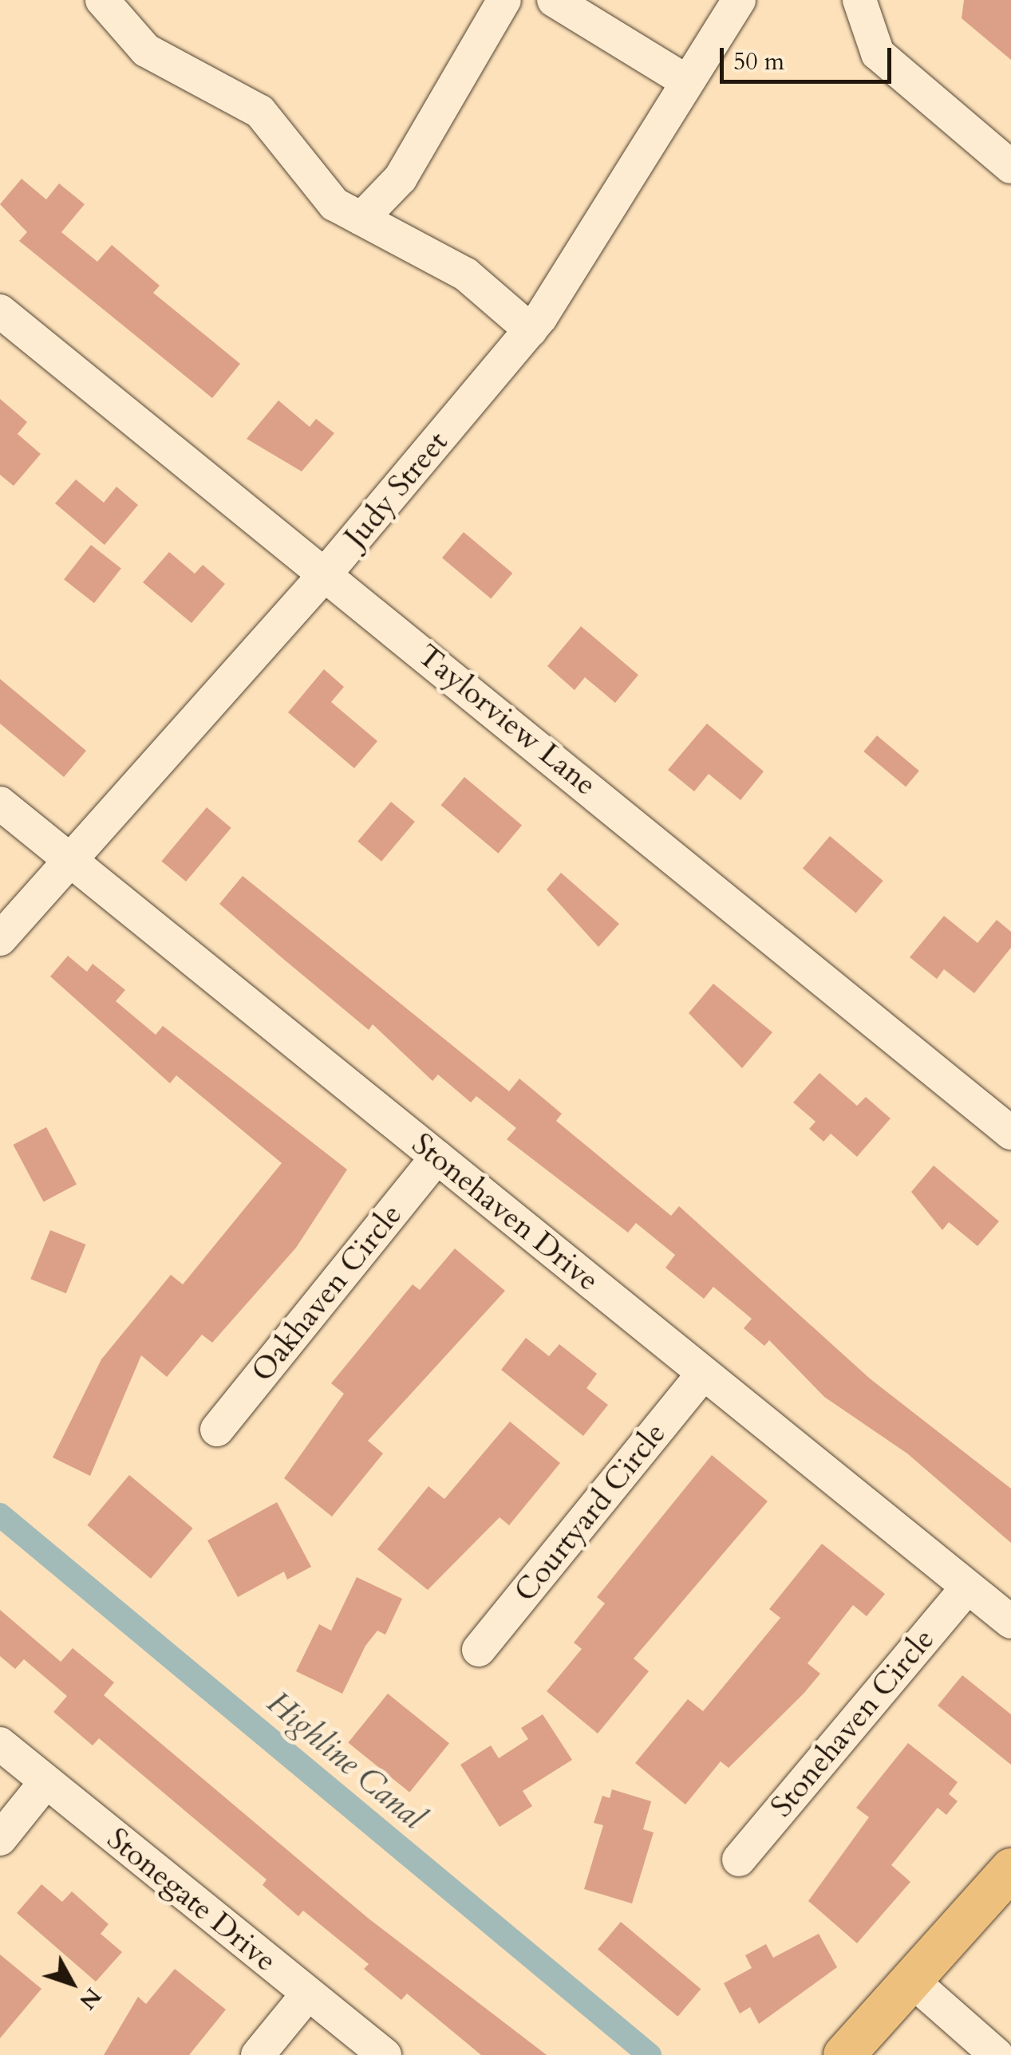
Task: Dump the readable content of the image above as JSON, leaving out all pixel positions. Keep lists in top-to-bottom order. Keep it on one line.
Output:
{"streets":{"street":["Judy Street","Taylorview Lane","Stonehaven Drive","Oakhaven Circle","Courtyard Circle","Stonehaven Circle","Stonegate Drive"]},"crossings":[["Judy Street","Taylorview Lane"],["Judy Street","Stonehaven Drive"],["Stonehaven Drive","Oakhaven Circle"],["Stonehaven Drive","Courtyard Circle"],["Stonehaven Drive","Stonehaven Circle"]],"water":["Highline Canal"],"scale_bar":"50 m","north":"bottom right"}
